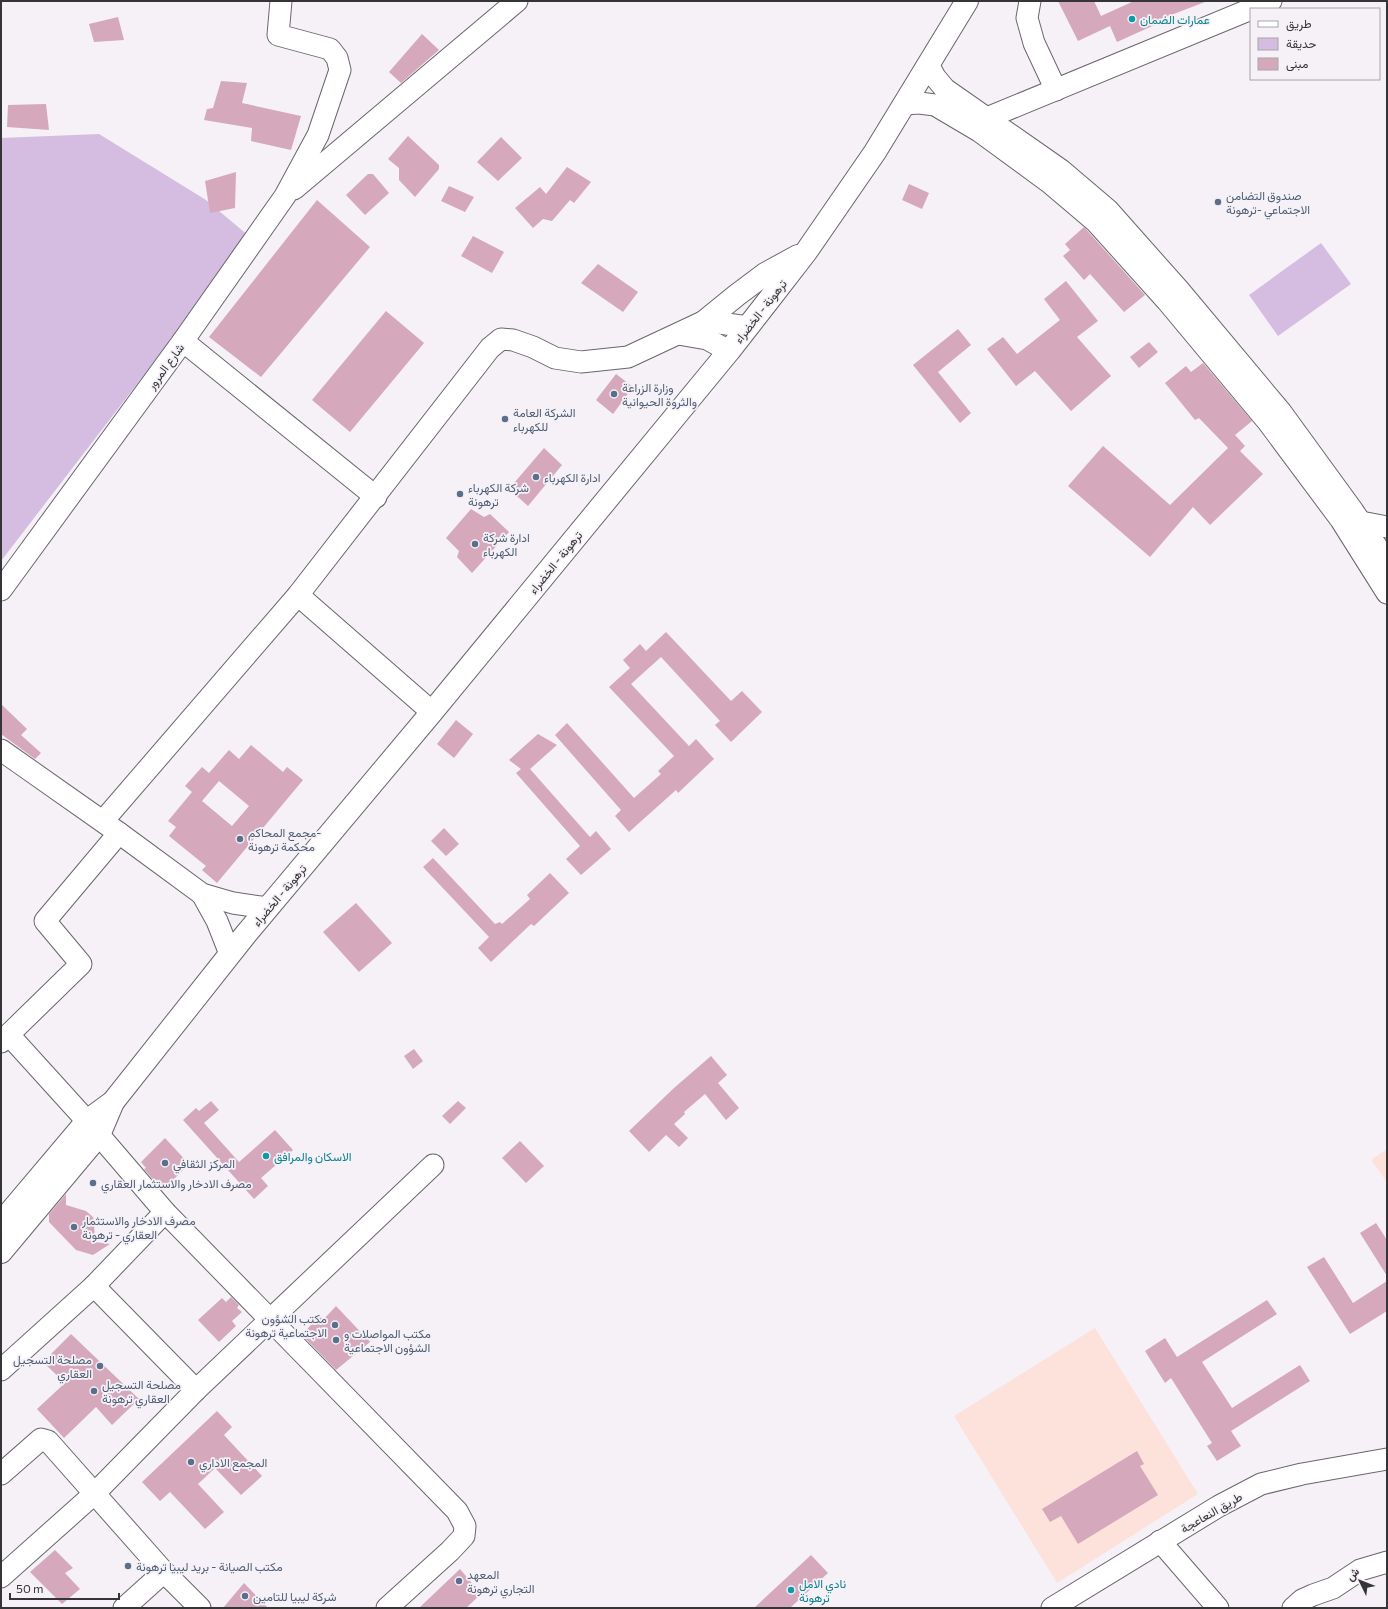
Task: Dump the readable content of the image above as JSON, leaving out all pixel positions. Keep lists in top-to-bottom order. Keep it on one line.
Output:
{"streets":{"highway":["ترهونة - الخضراء"],"street":["شارع المرور","طريق النعاعجة"]},"places":["عمارات الضمان","صندوق التضامن الاجتماعي -ترهونة","وزارة الزراعة والثروة الحيوانية","الشركة العامة للكهرباء","ادارة الكهرباء","شركة الكهرباء ترهونة","ادارة شركة الكهرباء","مجمع المحاكم- محكمة ترهونة","الاسكان والمرافق","المركز الثقافي","مصرف الادخار والاستثمار العقاري","مصرف الادخار والاستثمار العقاري - ترهونة","مكتب الشؤون الاجتماعية ترهونة","مكتب المواصلات و الشؤون الاجتماعية","مصلحة التسجيل العقاري","مصلحة التسجيل العقاري ترهونة","المجمع الاداري","مكتب الصيانة - بريد ليبيا ترهونة","المعهد التجاري ترهونة","نادي الامل ترهونة","شركة ليبيا للتامين"],"legend":["طريق","حديقة","مبنى"],"scale_bar":"50 m","north":"top left"}
